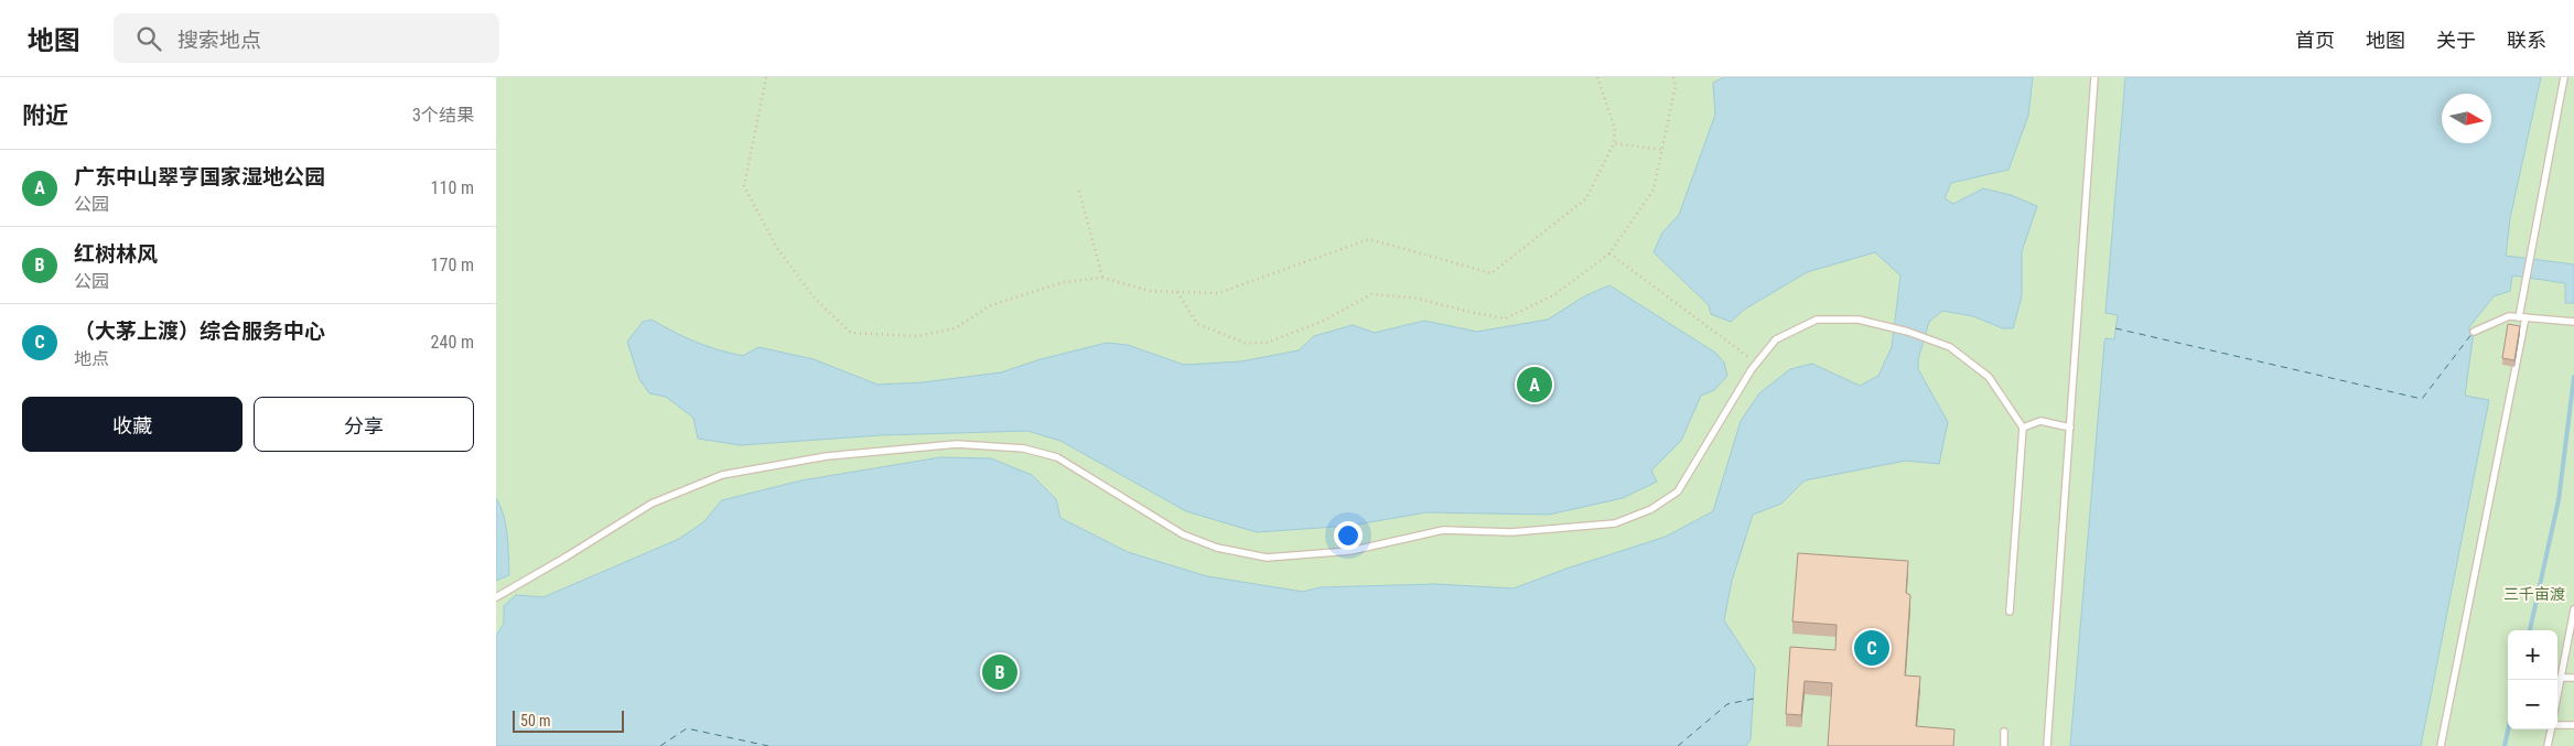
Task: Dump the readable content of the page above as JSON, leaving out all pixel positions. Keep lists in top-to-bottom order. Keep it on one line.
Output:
{"parks":["三千亩渡"],"scale_bar":"50 m","north":"right","page":{"header":"地图","search":"搜索地点","nav":["首页","地图","关于","联系"],"heading":["附近","3个结果"],"list":[{"mark":"A","name":"广东中山翠亨国家湿地公园","note":"公园","value":"110 m"},{"mark":"B","name":"红树林风","note":"公园","value":"170 m"},{"mark":"C","name":"（大茅上渡）综合服务中心","note":"地点","value":"240 m"}],"pins":["A","C","B"],"buttons":["收藏","分享"],"map_buttons":["+","−"],"scale":"50 m"}}
